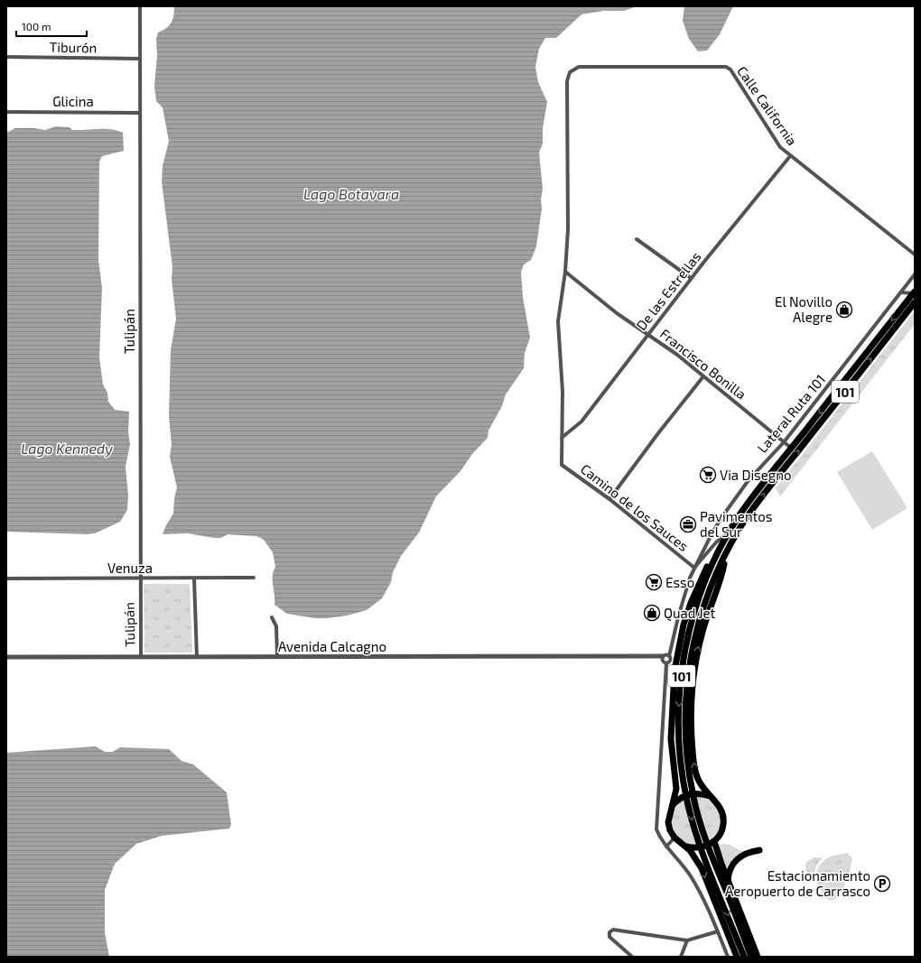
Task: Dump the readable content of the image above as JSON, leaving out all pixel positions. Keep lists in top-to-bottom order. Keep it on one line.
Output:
{"streets":{"highway":["101"],"street":["Tiburón","Glicina","Calle California","De las Estrellas","Tulipán","Francisco Bonilla","Lateral Ruta 101","Camino de los Sauces","Venuza","Avenida Calcagno"]},"crossings":[["Tiburón","Tulipán"],["Glicina","Tulipán"],["Calle California","De las Estrellas"],["Calle California","Francisco Bonilla"],["De las Estrellas","Francisco Bonilla"],["De las Estrellas","Camino de los Sauces"],["Tulipán","Venuza"],["Tulipán","Avenida Calcagno"],["Francisco Bonilla","101"],["Francisco Bonilla","Lateral Ruta 101"],["Lateral Ruta 101","Camino de los Sauces"]],"water":["Lago Botavara","Lago Kennedy"],"places":{"shop":["El Novillo Alegre","Quad Jet"],"supermarket":["Via Disegno","Esso"],"office":["Pavimentos del Sur"],"parking":["Estacionamiento Aeropuerto de Carrasco"]},"scale_bar":"100 m"}
